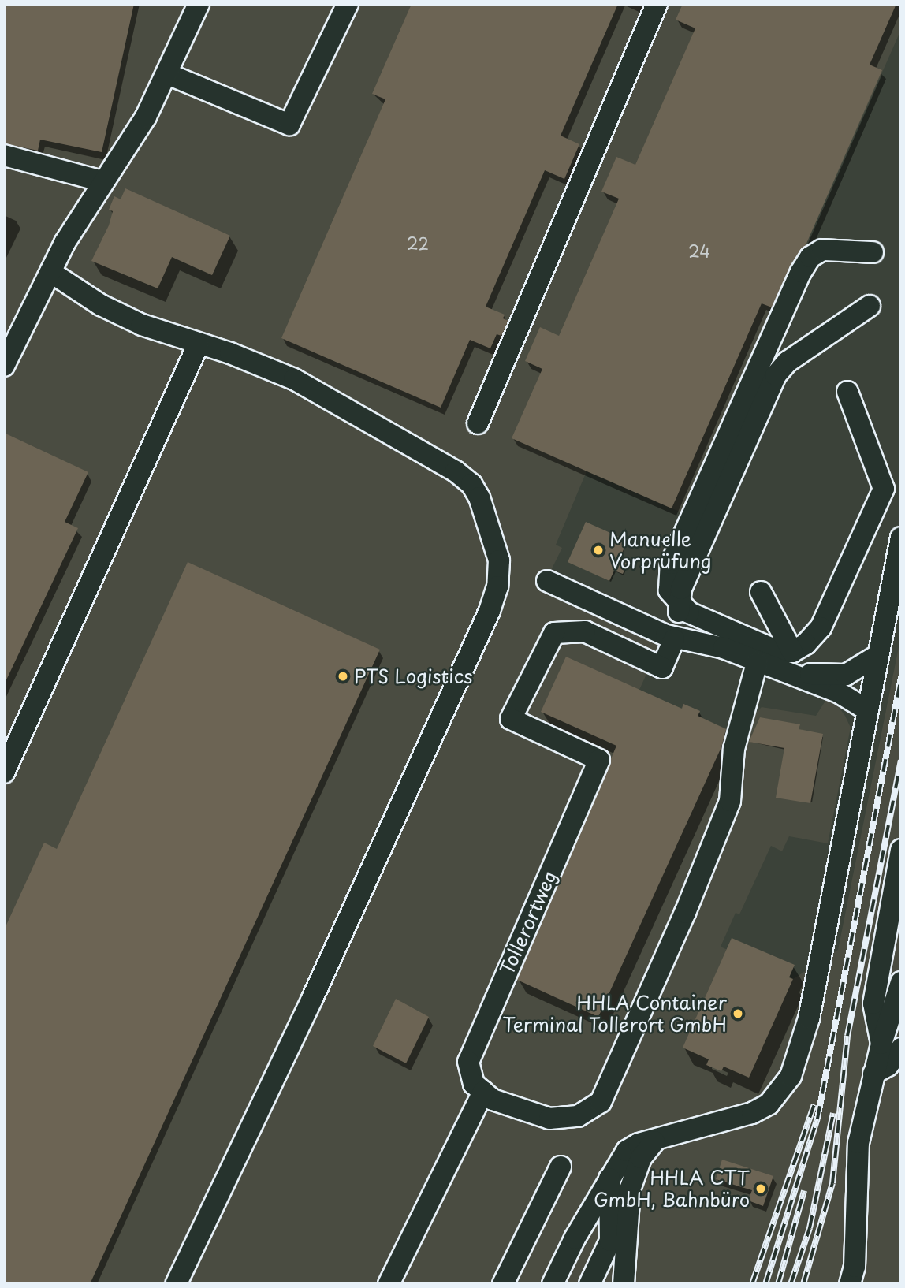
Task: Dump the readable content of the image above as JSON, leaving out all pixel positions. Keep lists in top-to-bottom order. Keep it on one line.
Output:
{"streets":{"lane":["Tollerortweg"]},"places":["Manuelle Vorprüfung","PTS Logistics","HHLA Container Terminal Tollerort GmbH","HHLA CTT GmbH, Bahnbüro"],"house_numbers":["22","24"]}
